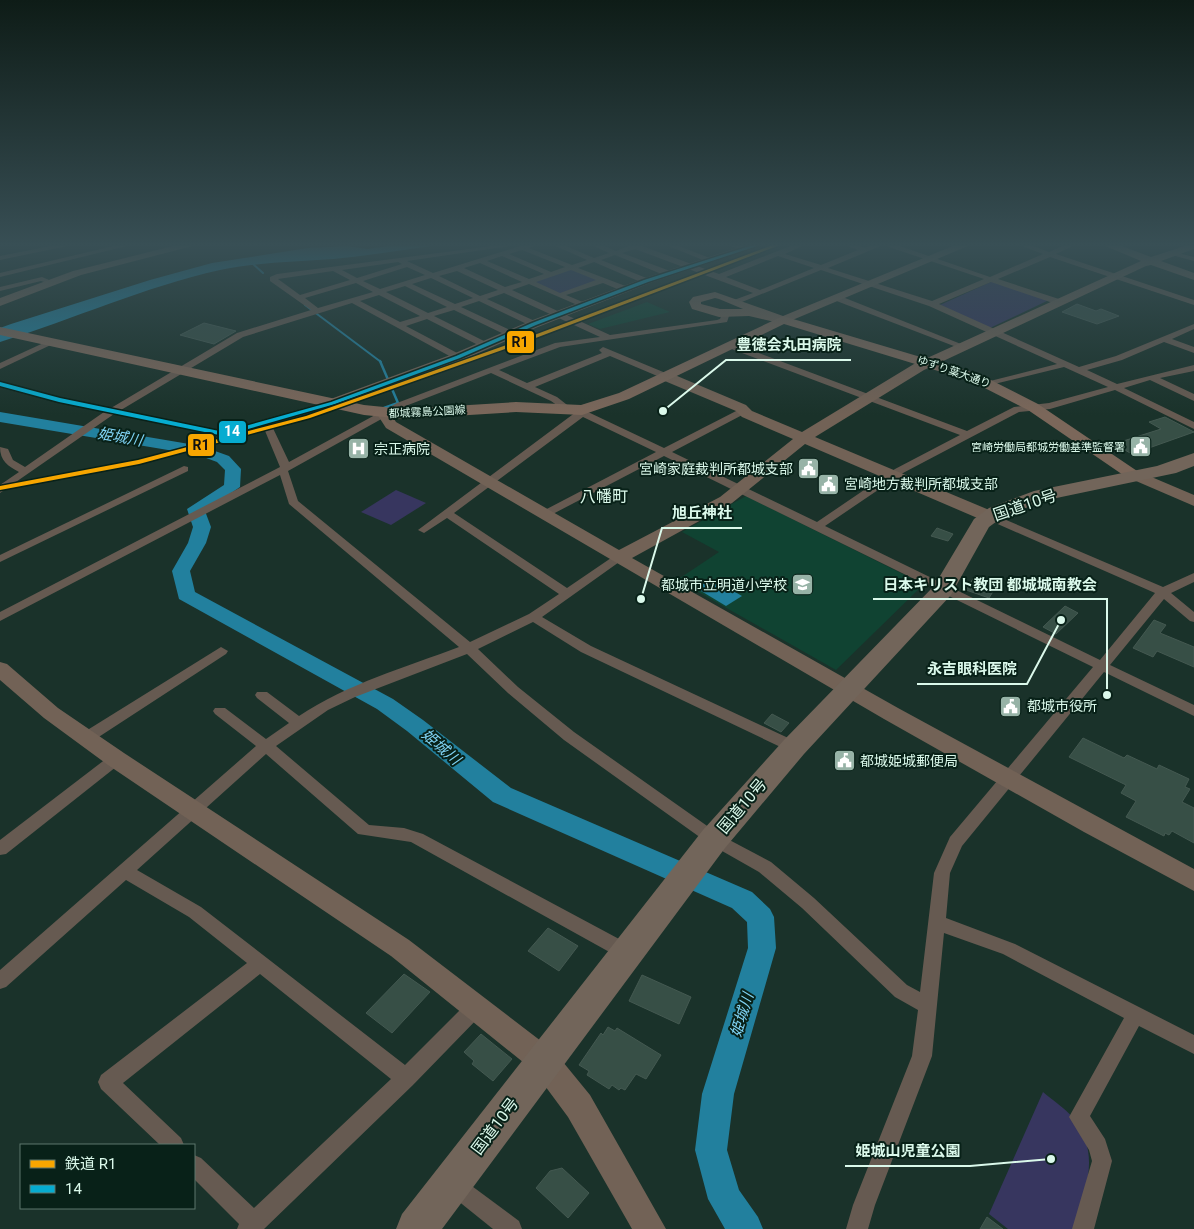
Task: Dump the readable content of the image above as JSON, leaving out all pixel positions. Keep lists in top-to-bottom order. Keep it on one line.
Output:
{"streets":{"highway":["国道10号"],"main road":["ゆずり葉大通り","都城霧島公園線"]},"crossings":[["ゆずり葉大通り","都城霧島公園線"],["ゆずり葉大通り","国道10号"]],"districts":["八幡町"],"water":["姫城川"],"places":{"other":["豊徳会丸田病院","旭丘神社","永吉眼科医院","日本キリスト教団 都城城南教会","姫城山児童公園"],"public building":["宮崎労働局都城労働基準監督署","宮崎家庭裁判所都城支部","宮崎地方裁判所都城支部","都城市役所","都城姫城郵便局"],"hospital":["宗正病院"],"school or university":["都城市立明道小学校"]},"lines":["rail line R1","transit line 14"],"legend":["鉄道 R1","14"]}
